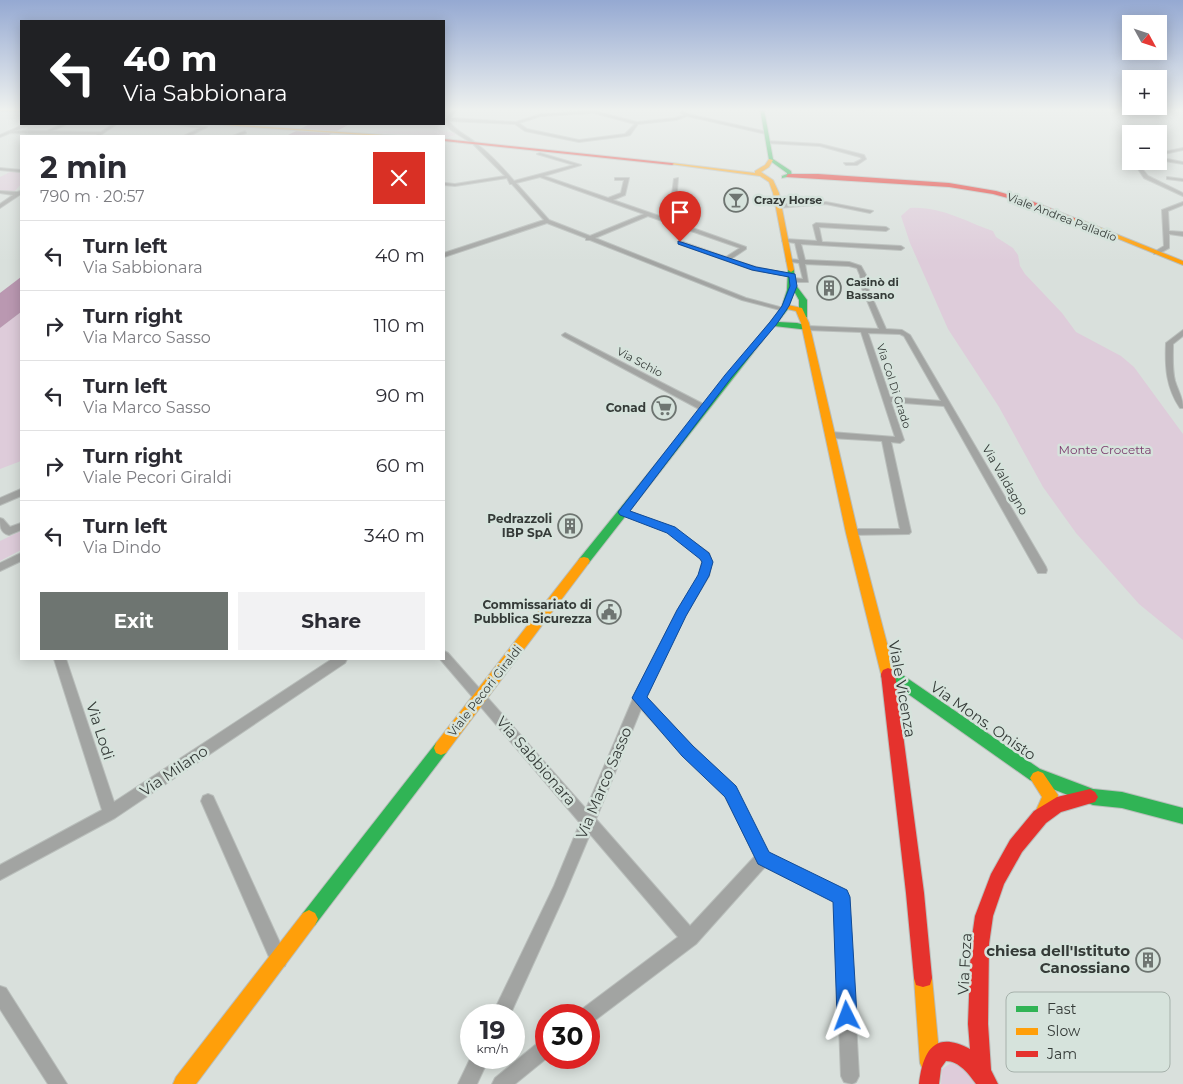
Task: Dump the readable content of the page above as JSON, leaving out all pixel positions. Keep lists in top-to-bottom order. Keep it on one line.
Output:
{"streets":{"main road":["Viale Andrea Palladio","Viale Vicenza","Viale Pecori Giraldi","Via Mons. Onisto","Via Foza"],"street":["Via Schio","Via Col Di Grado","Via Valdagno","Via Lodi","Via Sabbionara","Via Milano","Via Marco Sasso"]},"crossings":[["Via Schio","Viale Pecori Giraldi"],["Via Col Di Grado","Via Valdagno"],["Via Col Di Grado","Viale Vicenza"],["Via Valdagno","Viale Vicenza"],["Viale Vicenza","Via Mons. Onisto"],["Viale Pecori Giraldi","Via Sabbionara"],["Viale Pecori Giraldi","Via Marco Sasso"],["Via Mons. Onisto","Via Foza"],["Via Lodi","Via Milano"],["Via Sabbionara","Via Marco Sasso"]],"parks":["Monte Crocetta"],"places":{"bar":["Crazy Horse"],"building":["Casinò di Bassano","Pedrazzoli IBP SpA","chiesa dell'Istituto Canossiano"],"supermarket":["Conad"],"public building":["Commissariato di Pubblica Sicurezza"]},"legend":["Fast","Slow","Jam"],"north":"bottom right","page":{"map_buttons":["+","−"],"turn":["40 m","Via Sabbionara"],"heading":["2 min","790 m · 20:57"],"list":[{"name":"Turn left","note":"Via Sabbionara","value":"40 m"},{"name":"Turn right","note":"Via Marco Sasso","value":"110 m"},{"name":"Turn left","note":"Via Marco Sasso","value":"90 m"},{"name":"Turn right","note":"Viale Pecori Giraldi","value":"60 m"},{"name":"Turn left","note":"Via Dindo","value":"340 m"}],"buttons":["Exit","Share"],"speed":"19 km/h","limit":"30"}}
